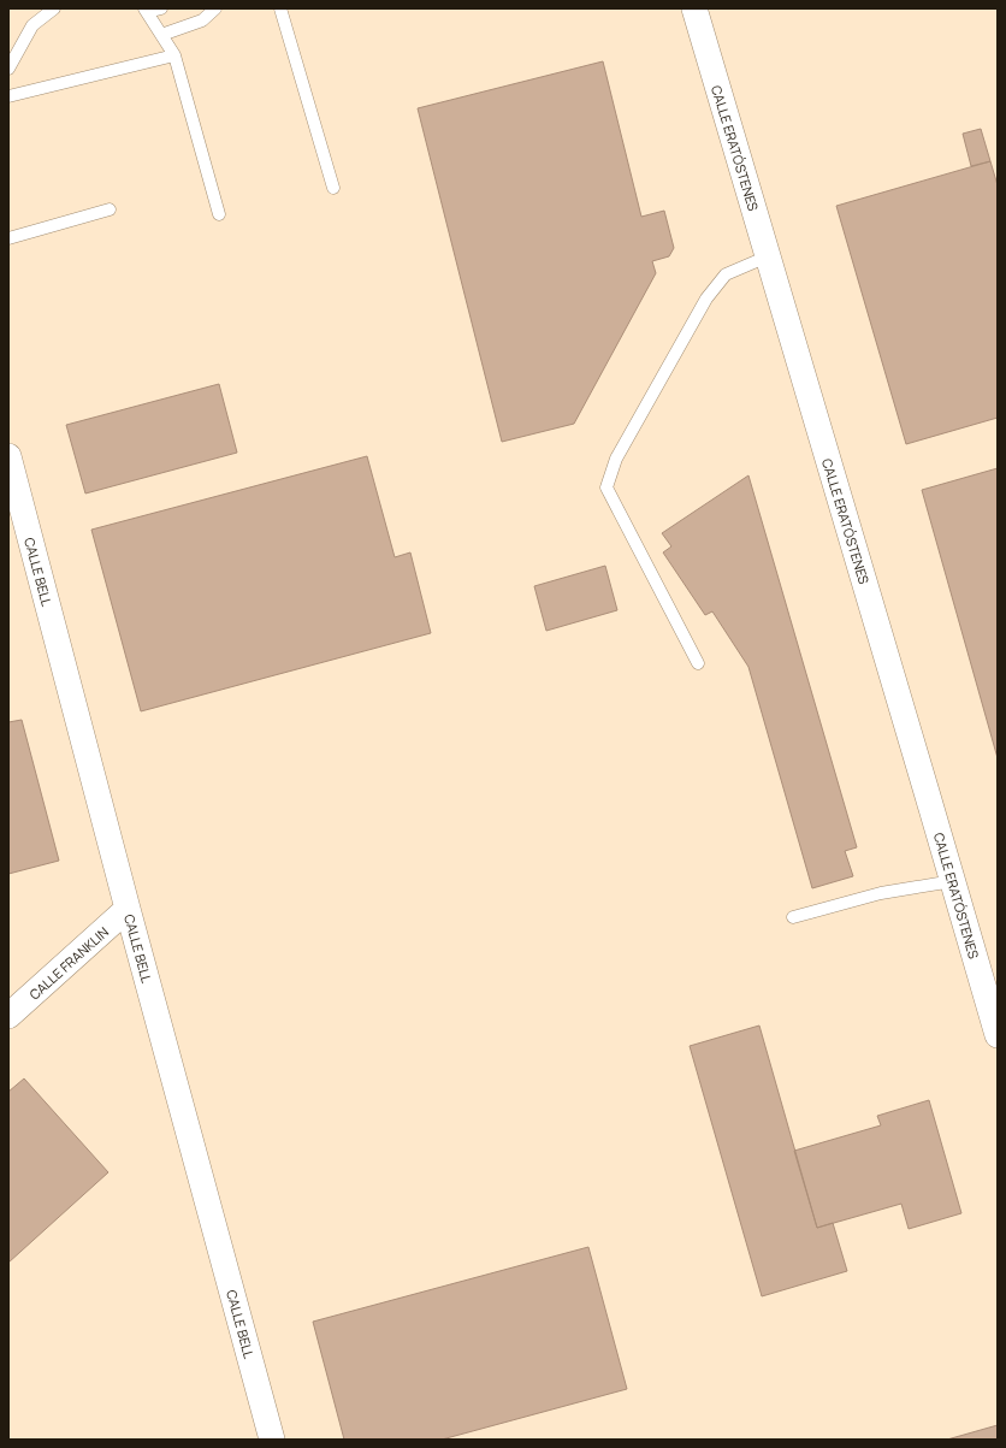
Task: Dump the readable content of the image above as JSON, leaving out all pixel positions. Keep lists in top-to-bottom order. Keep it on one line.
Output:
{"streets":{"street":["CALLE ERATÓSTENES","CALLE BELL","CALLE FRANKLIN"]},"crossings":[["CALLE BELL","CALLE FRANKLIN"]]}
